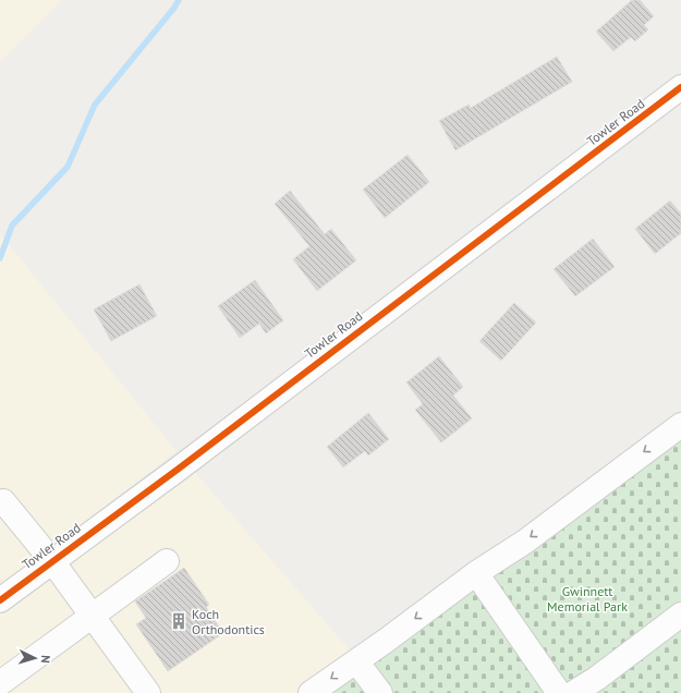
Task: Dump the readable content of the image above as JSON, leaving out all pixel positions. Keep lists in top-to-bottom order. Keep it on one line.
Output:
{"streets":{"street":["Towler Road"]},"parks":["Gwinnett Memorial Park"],"places":{"building":["Koch Orthodontics"]},"north":"right"}
